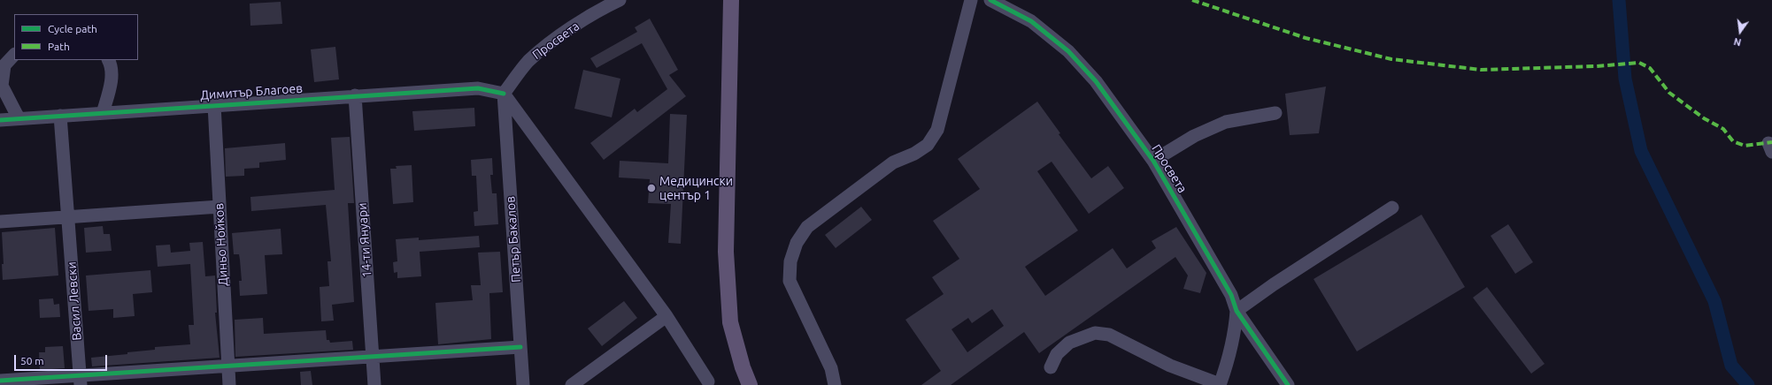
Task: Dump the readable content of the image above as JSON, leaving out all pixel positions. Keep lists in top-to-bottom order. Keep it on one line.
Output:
{"streets":{"street":["Просвета","Димитър Благоев","Петър Бакалов","14-ти Януари","Диньо Нойков","Васил Левски"]},"crossings":[["Просвета","Димитър Благоев"],["Просвета","Петър Бакалов"],["Димитър Благоев","Петър Бакалов"],["Димитър Благоев","14-ти Януари"],["Димитър Благоев","Диньо Нойков"],["Димитър Благоев","Васил Левски"]],"places":["Медицински център 1"],"legend":["Cycle path","Path"],"scale_bar":"50 m","north":"bottom"}
